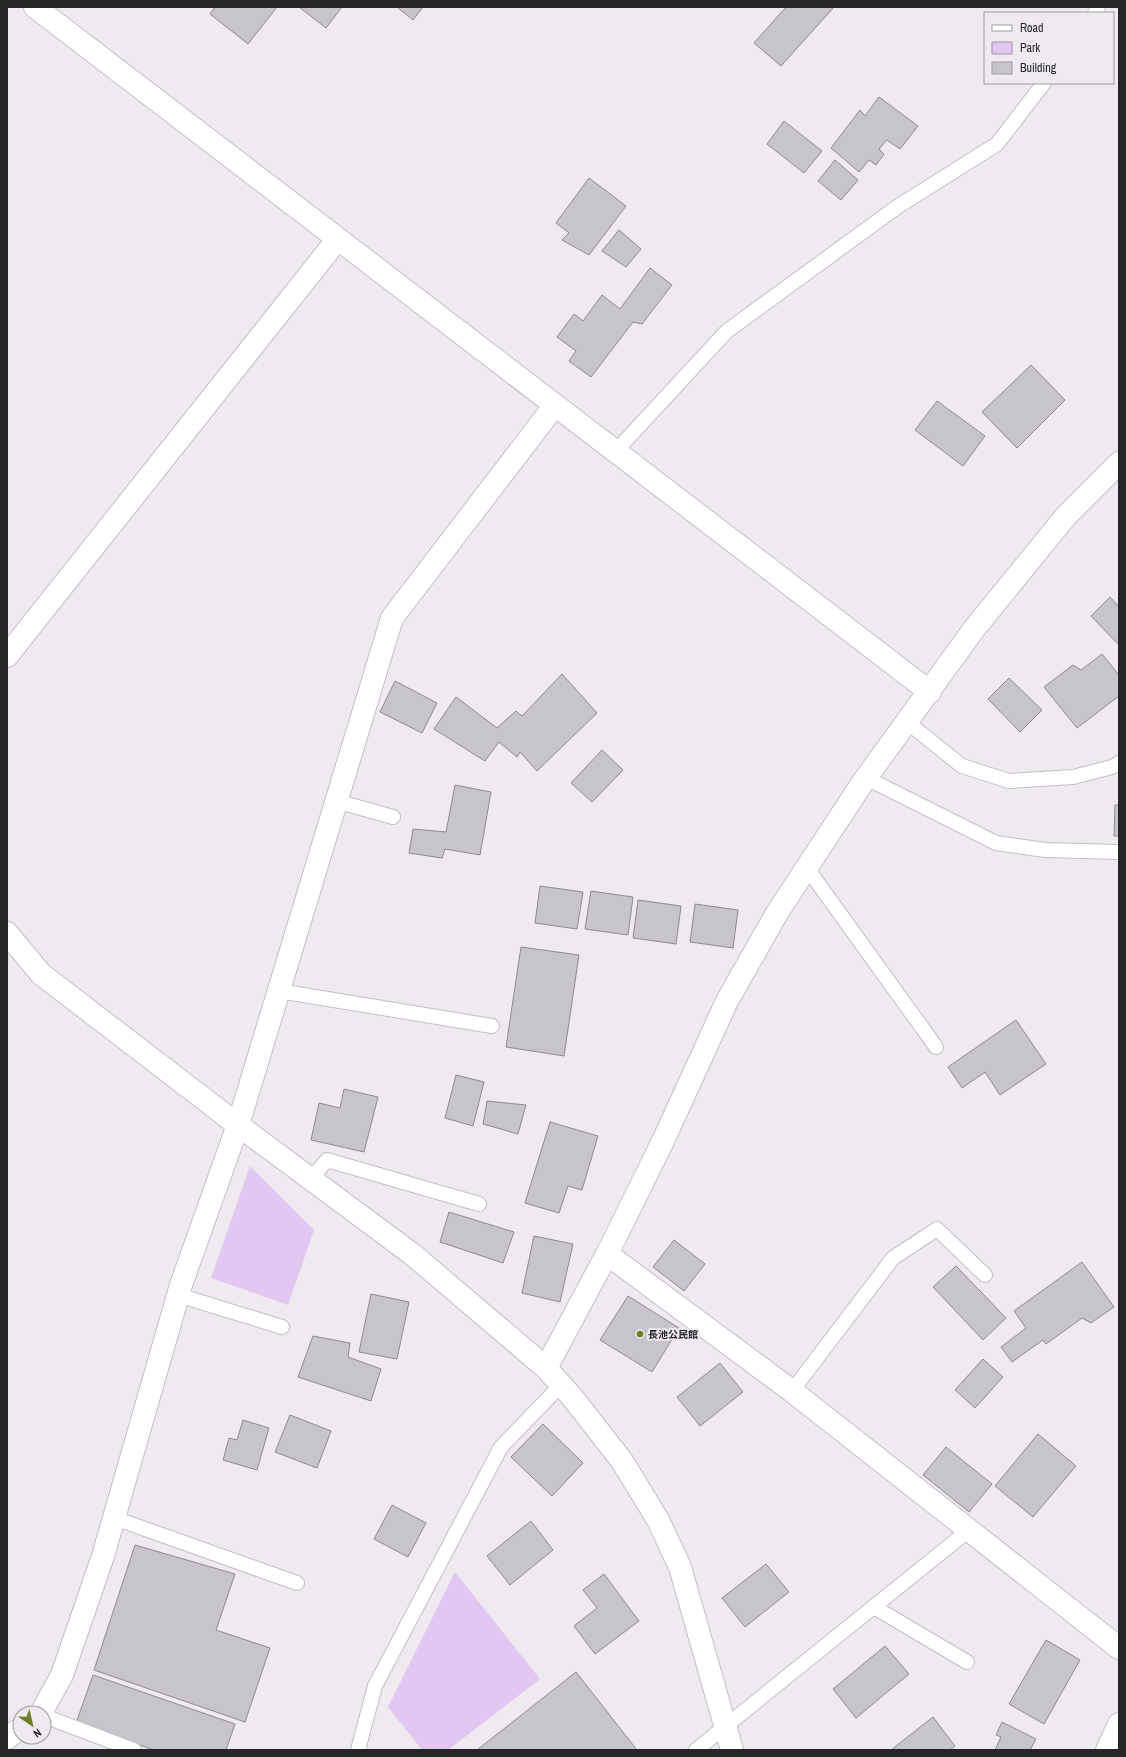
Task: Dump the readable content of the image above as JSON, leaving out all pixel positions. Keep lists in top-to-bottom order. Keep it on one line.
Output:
{"places":["長池公民館"],"legend":["Road","Park","Building"],"north":"bottom right"}
